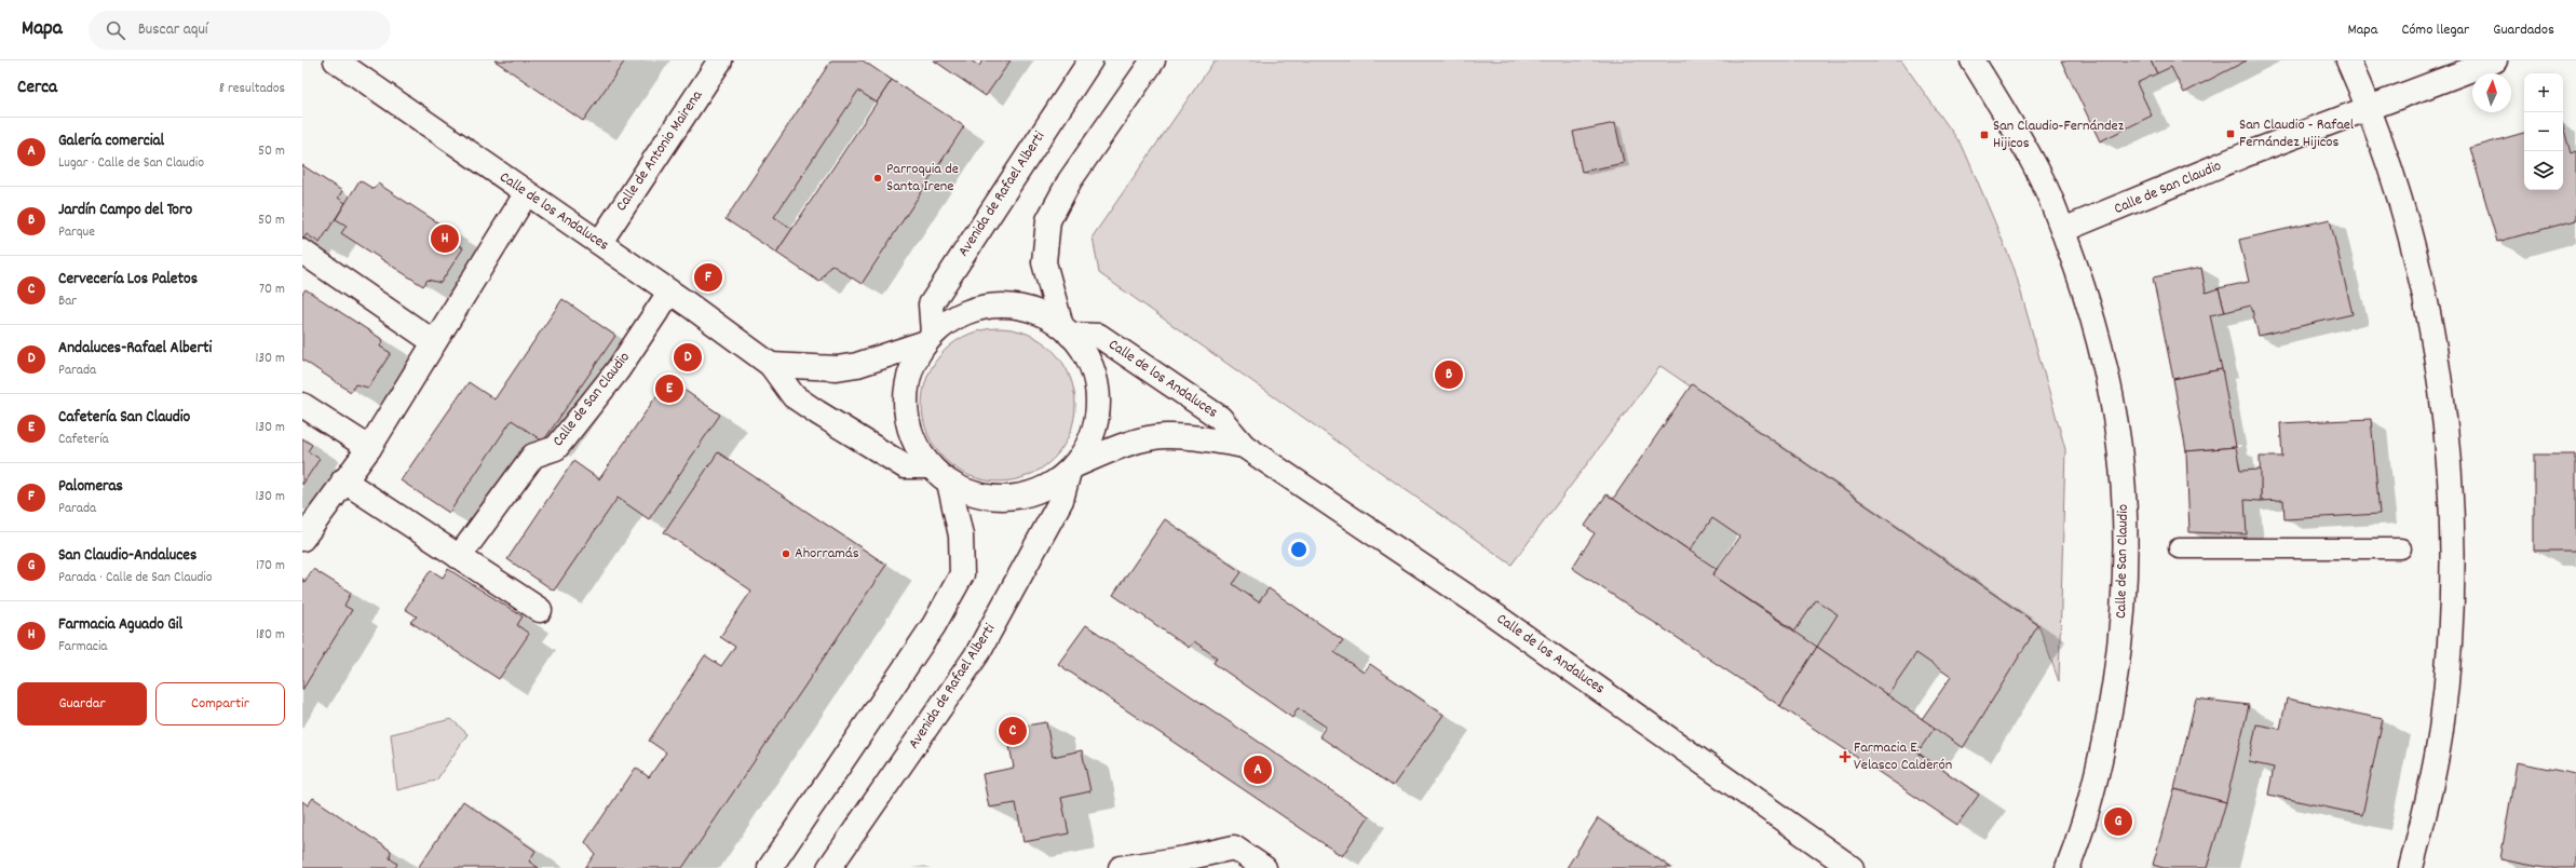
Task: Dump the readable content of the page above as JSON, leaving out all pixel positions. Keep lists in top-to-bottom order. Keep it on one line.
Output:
{"streets":{"street":["Calle de Antonio Mairena","Calle de San Claudio","Avenida de Rafael Alberti","Calle de los Andaluces"]},"crossings":[["Calle de Antonio Mairena","Calle de los Andaluces"],["Calle de San Claudio","Calle de los Andaluces"],["Avenida de Rafael Alberti","Calle de los Andaluces"]],"places":{"transit":["San Claudio - Rafael Fernández Hijicos","San Claudio-Fernández Hijicos"],"other":["Parroquia de Santa Irene","Ahorramás"],"health":["Farmacia E. Velasco Calderón"]},"north":"top","page":{"header":"Mapa","search":"Buscar aquí","nav":["Mapa","Cómo llegar","Guardados"],"heading":["Cerca","8 resultados"],"map_buttons":["+","−"],"list":[{"mark":"A","name":"Galería comercial","note":"Lugar · Calle de San Claudio","value":"50 m"},{"mark":"B","name":"Jardín Campo del Toro","note":"Parque","value":"50 m"},{"mark":"C","name":"Cervecería Los Paletos","note":"Bar","value":"70 m"},{"mark":"D","name":"Andaluces-Rafael Alberti","note":"Parada","value":"130 m"},{"mark":"E","name":"Cafetería San Claudio","note":"Cafetería","value":"130 m"},{"mark":"F","name":"Palomeras","note":"Parada","value":"130 m"},{"mark":"G","name":"San Claudio-Andaluces","note":"Parada · Calle de San Claudio","value":"170 m"},{"mark":"H","name":"Farmacia Aguado Gil","note":"Farmacia","value":"180 m"}],"pins":["H","F","D","B","E","C","A","G"],"buttons":["Guardar","Compartir"]}}
